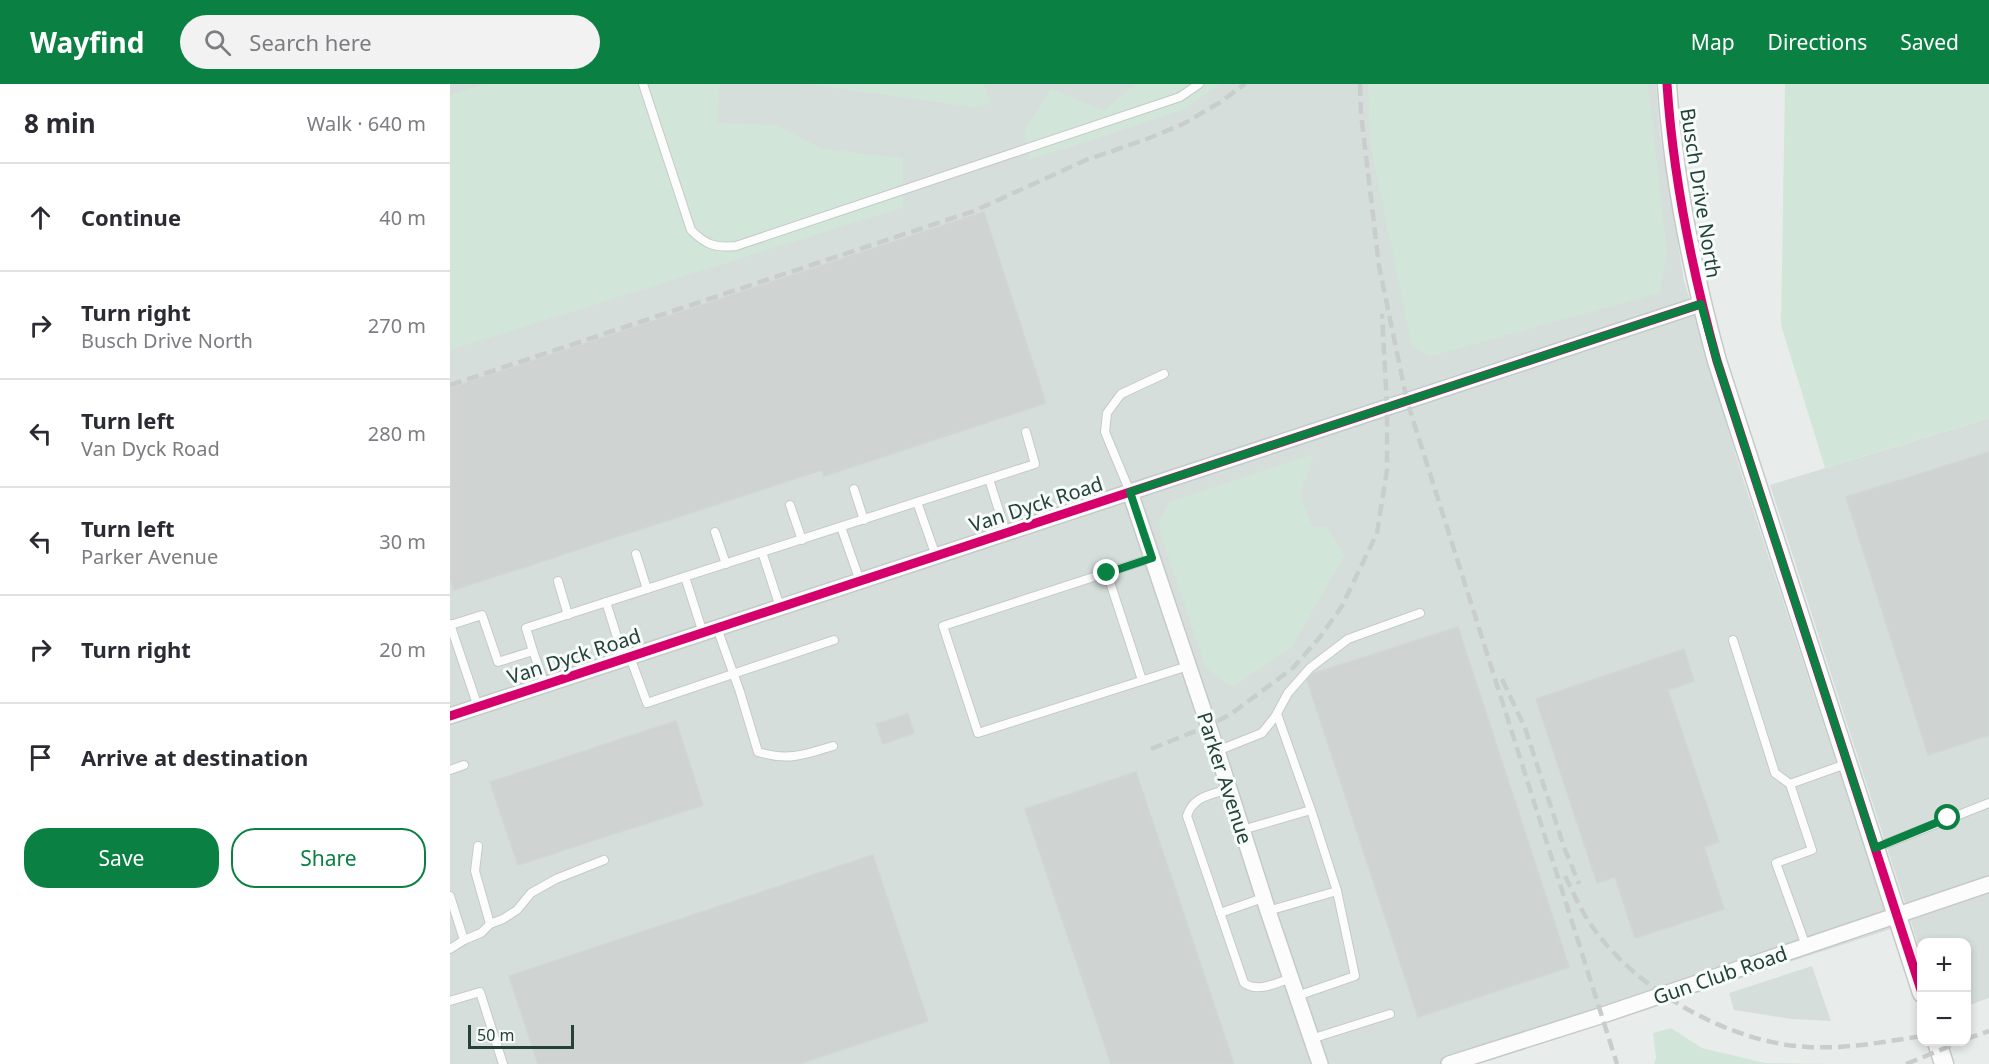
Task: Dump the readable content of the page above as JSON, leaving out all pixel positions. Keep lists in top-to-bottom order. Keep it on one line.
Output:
{"streets":{"street":["Busch Drive North","Van Dyck Road","Parker Avenue","Gun Club Road"]},"crossings":[["Busch Drive North","Van Dyck Road"],["Busch Drive North","Gun Club Road"],["Van Dyck Road","Parker Avenue"]],"scale_bar":"50 m","page":{"header":"Wayfind","search":"Search here","nav":["Map","Directions","Saved"],"heading":["8 min","Walk · 640 m"],"list":[["Continue","40 m"],["Turn right","Busch Drive North","270 m"],["Turn left","Van Dyck Road","280 m"],["Turn left","Parker Avenue","30 m"],["Turn right","20 m"],"Arrive at destination"],"buttons":["Save","Share"],"map_buttons":["+","−"],"scale":"50 m"}}
